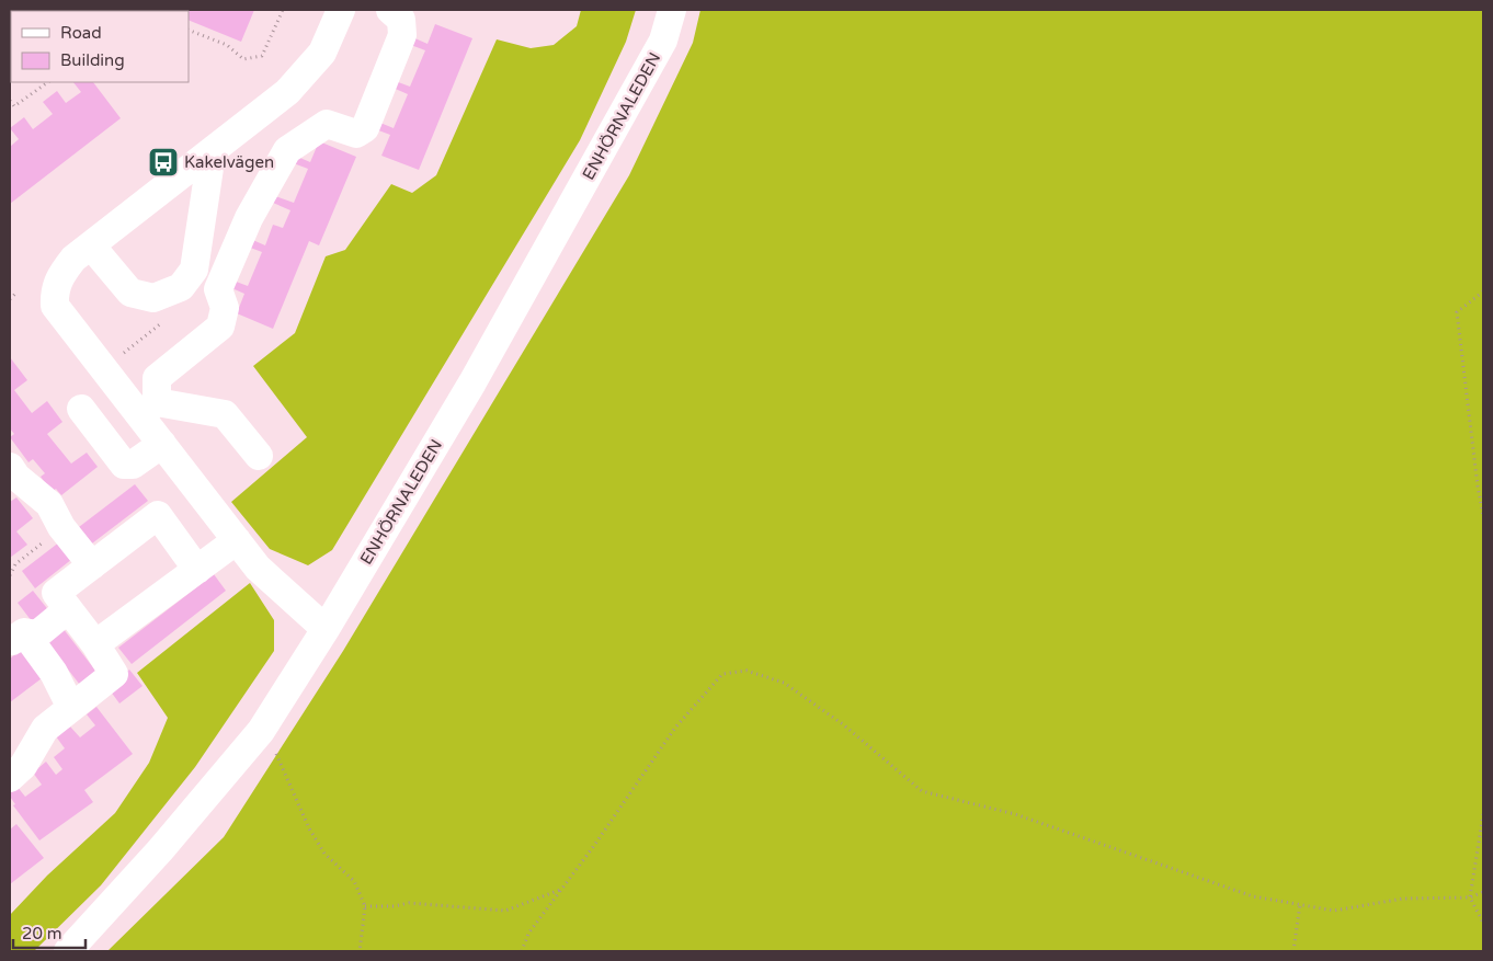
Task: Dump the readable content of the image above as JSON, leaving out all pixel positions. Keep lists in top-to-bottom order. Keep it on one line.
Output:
{"streets":{"street":["ENHÖRNALEDEN"]},"places":{"bus stop":["Kakelvägen"]},"legend":["Road","Building"],"scale_bar":"20 m"}
